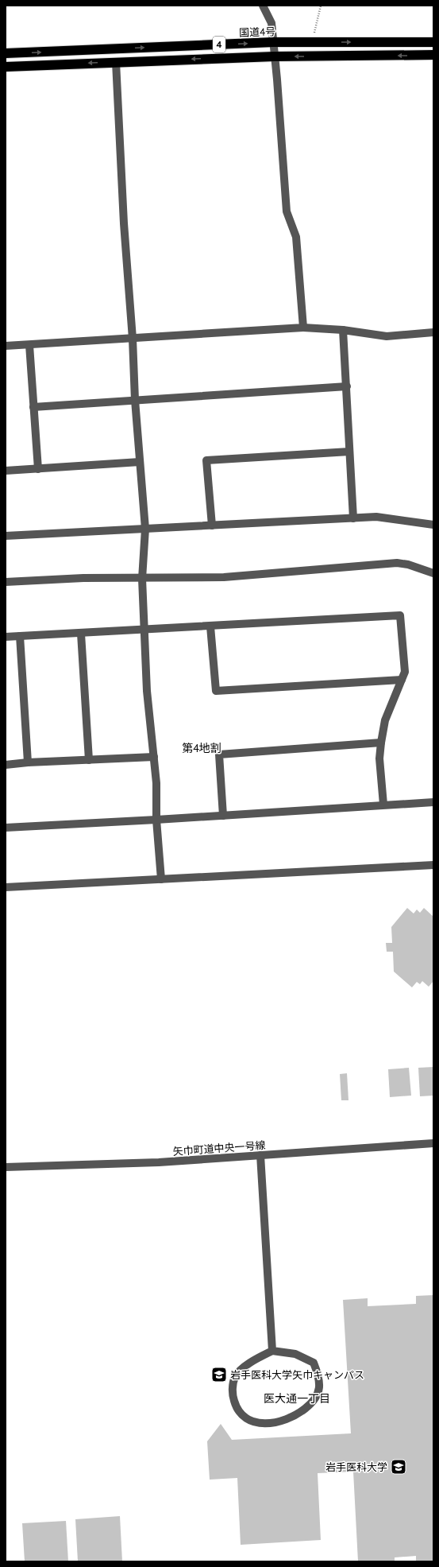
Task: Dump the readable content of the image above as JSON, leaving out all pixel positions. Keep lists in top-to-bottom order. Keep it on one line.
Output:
{"streets":{"highway":["国道4号","4"],"street":["矢巾町道中央一号線"]},"districts":["第4地割","医大通一丁目"],"places":{"school or university":["岩手医科大学矢巾キャンパス","岩手医科大学"]}}
